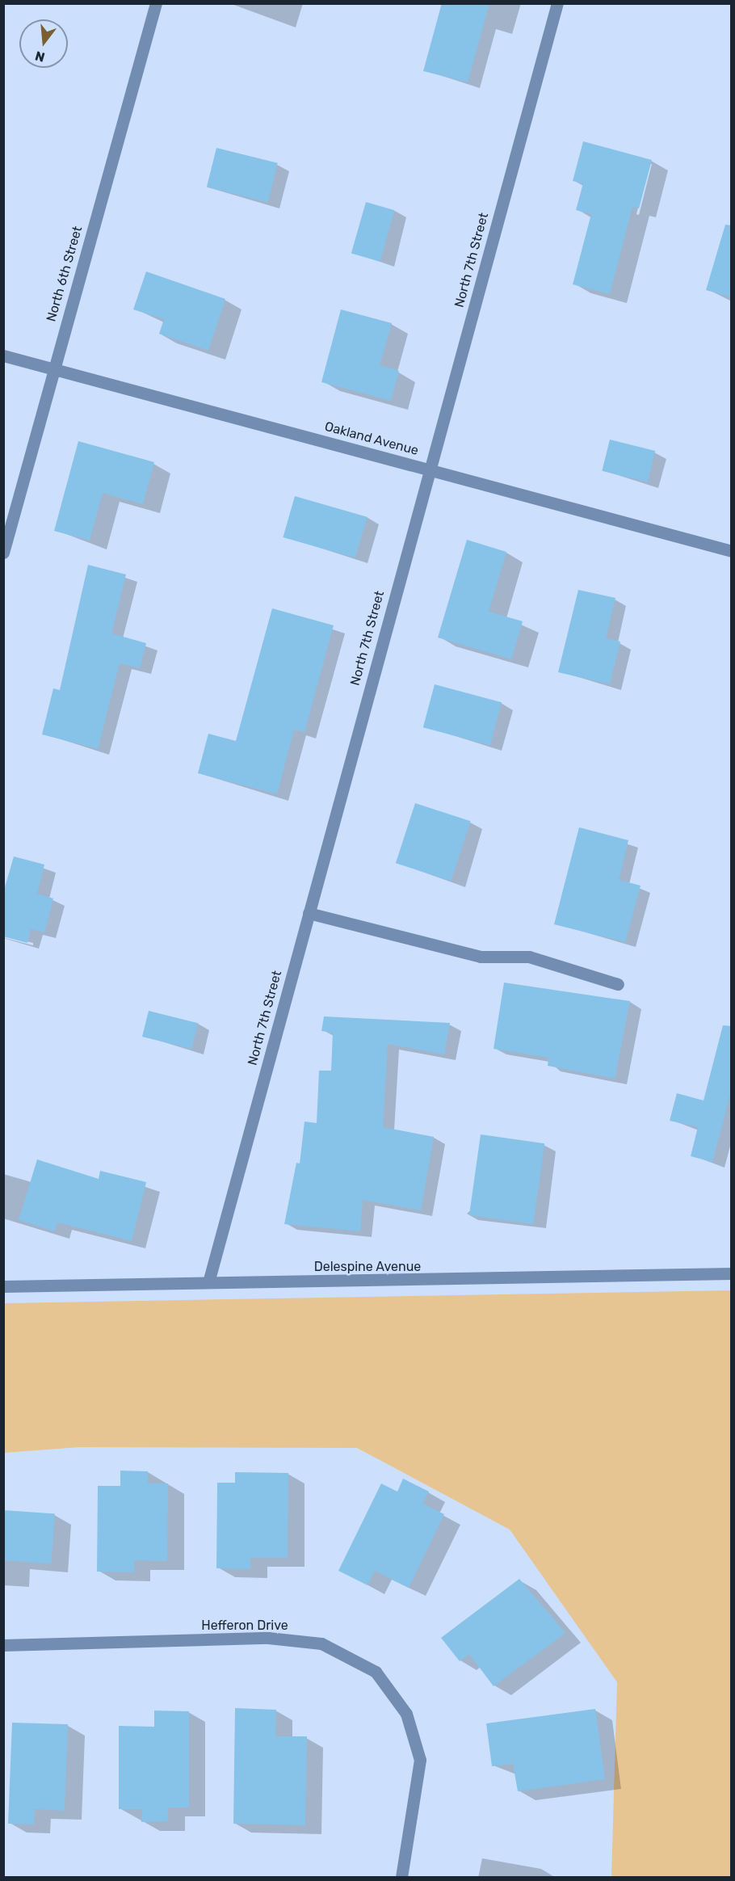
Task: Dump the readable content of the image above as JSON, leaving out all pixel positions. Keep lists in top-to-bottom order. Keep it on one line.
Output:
{"streets":{"street":["North 7th Street","North 6th Street","Oakland Avenue","Delespine Avenue","Hefferon Drive"]},"crossings":[["North 7th Street","Oakland Avenue"],["North 7th Street","Delespine Avenue"],["North 6th Street","Oakland Avenue"]],"north":"bottom"}
